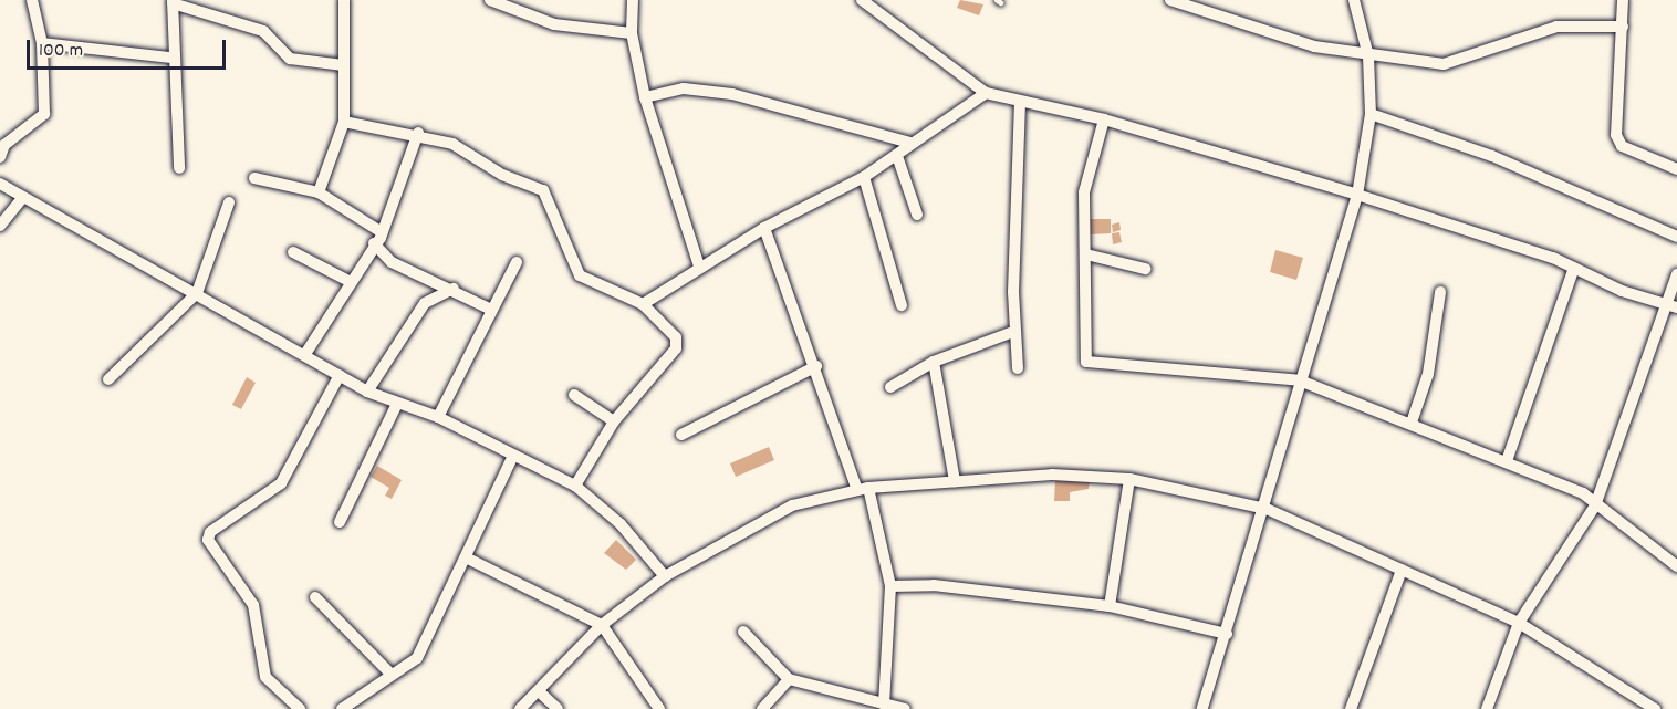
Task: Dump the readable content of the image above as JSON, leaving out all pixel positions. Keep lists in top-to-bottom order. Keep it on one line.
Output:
{"scale_bar":"100 m"}
